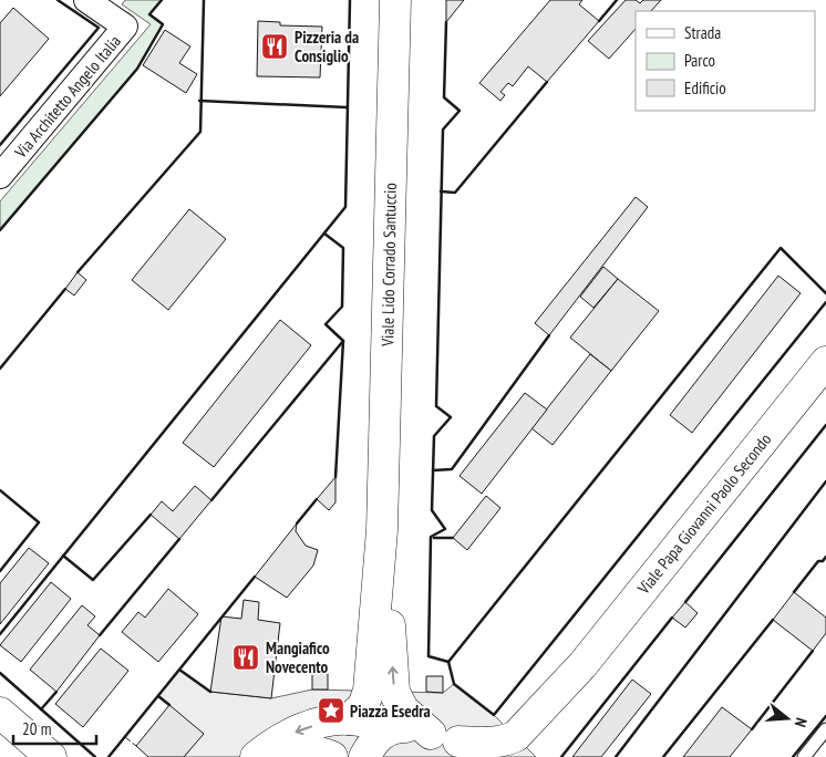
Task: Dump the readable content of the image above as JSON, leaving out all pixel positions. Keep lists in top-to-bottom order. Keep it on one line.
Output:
{"streets":{"street":["Via Architetto Angelo Italia","Viale Lido Corrado Santuccio","Viale Papa Giovanni Paolo Secondo"]},"places":{"restaurant":["Pizzeria da Consiglio","Mangiafico Novecento"],"place":["Piazza Esedra"]},"legend":["Strada","Parco","Edificio"],"scale_bar":"20 m","north":"right"}
